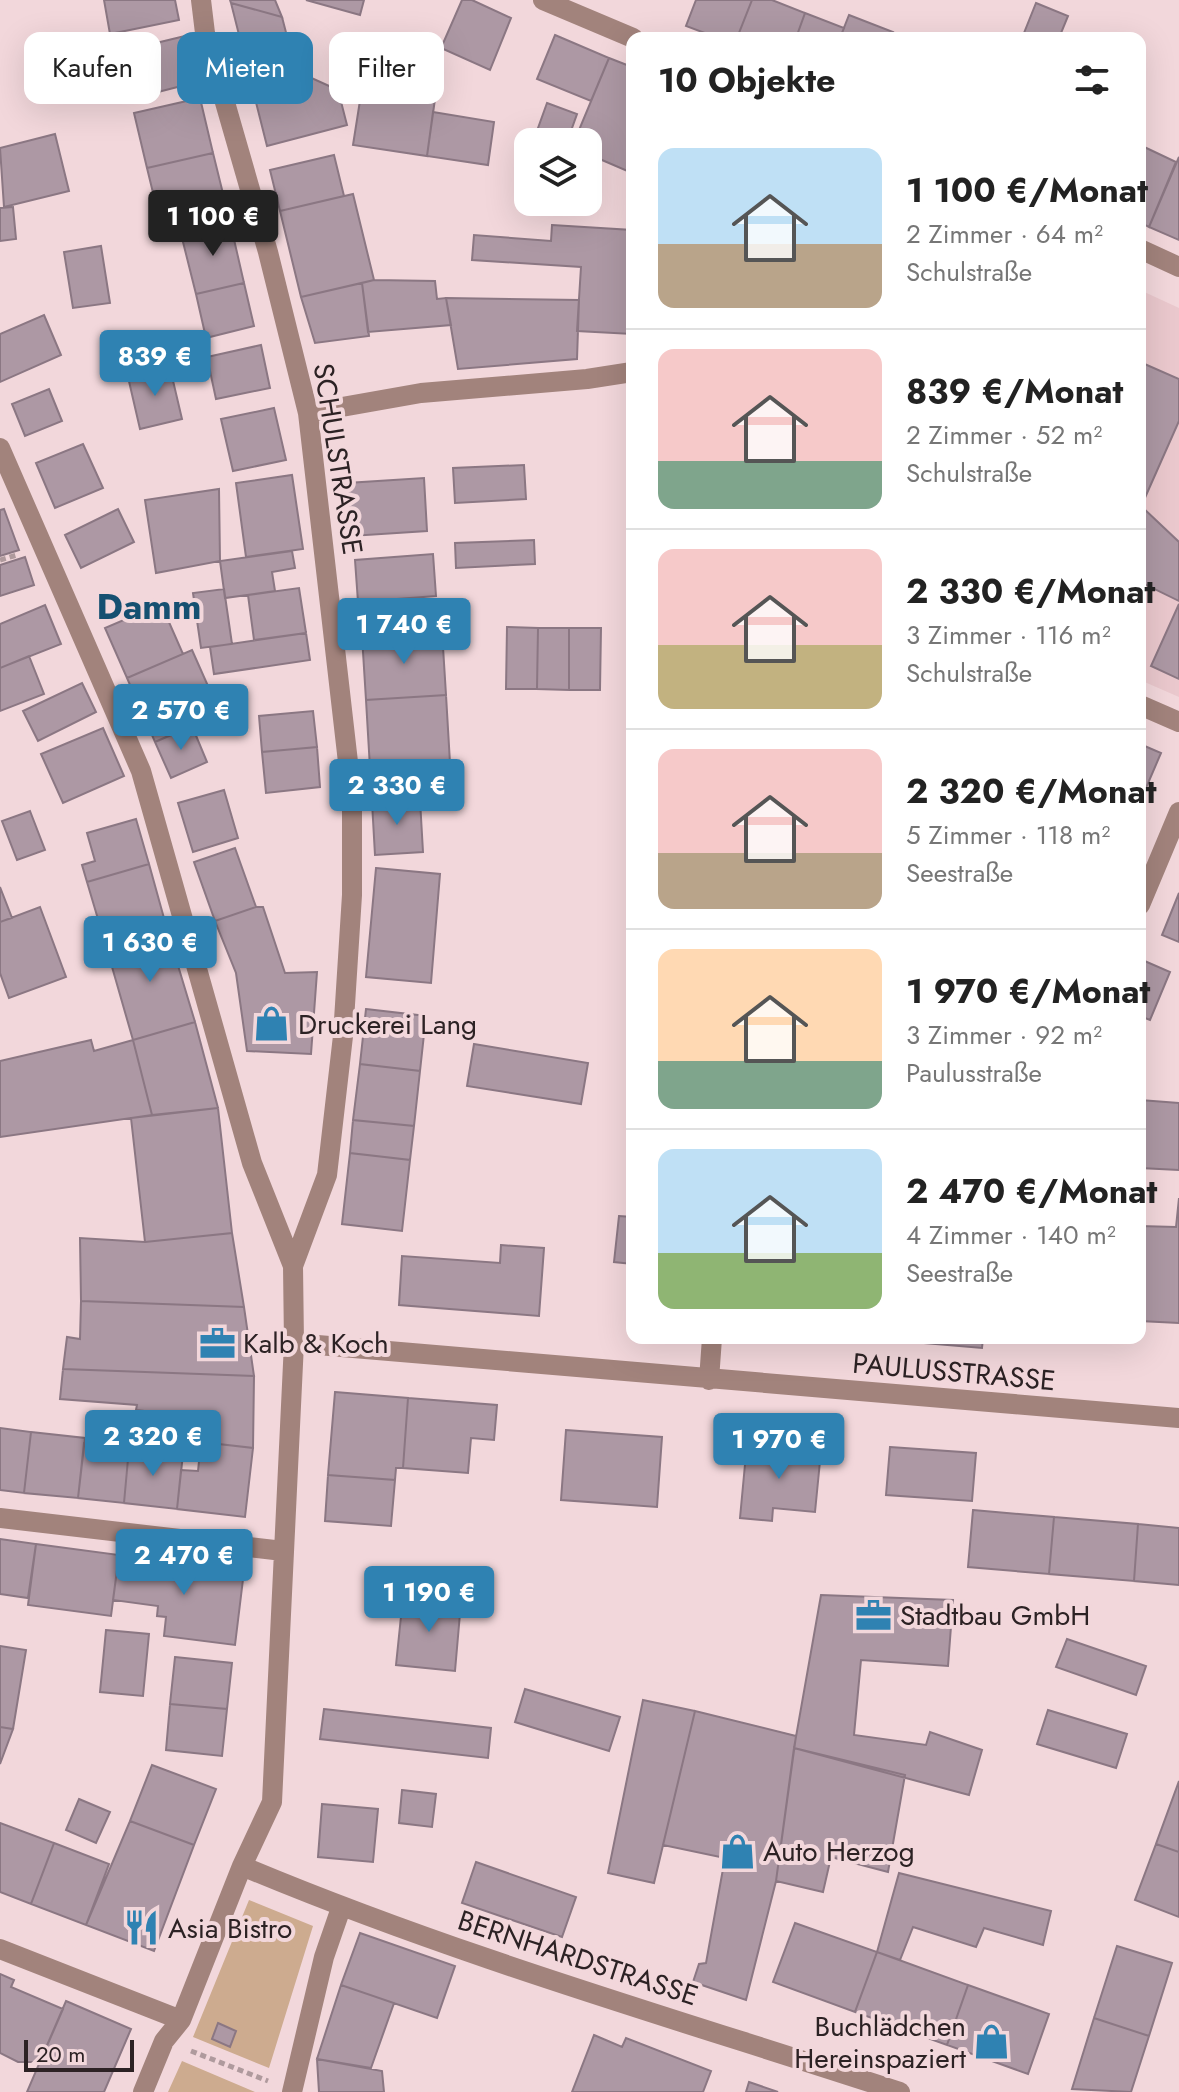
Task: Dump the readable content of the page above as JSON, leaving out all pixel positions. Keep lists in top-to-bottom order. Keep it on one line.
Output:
{"streets":{"street":["SCHULSTRASSE","PAULUSSTRASSE","BERNHARDSTRASSE"]},"districts":["Damm"],"places":{"shop":["Druckerei Lang","Auto Herzog","Buchlädchen Hereinspaziert"],"office":["Kalb & Koch","Stadtbau GmbH"],"restaurant":["Asia Bistro"]},"scale_bar":"20 m","page":{"chip":["Kaufen","Mieten","Filter"],"heading":"10 Objekte","list":[{"name":"1 100 €/Monat","note":"2 Zimmer · 64 m² · Schulstraße"},{"name":"839 €/Monat","note":"2 Zimmer · 52 m² · Schulstraße"},{"name":"2 330 €/Monat","note":"3 Zimmer · 116 m² · Schulstraße"},{"name":"2 320 €/Monat","note":"5 Zimmer · 118 m² · Seestraße"},{"name":"1 970 €/Monat","note":"3 Zimmer · 92 m² · Paulusstraße"},{"name":"2 470 €/Monat","note":"4 Zimmer · 140 m² · Seestraße"}],"price":["1 100 €","839 €","1 740 €","2 570 €","2 330 €","1 630 €","2 320 €","1 970 €","2 470 €","1 190 €"],"scale":"20 m"}}
